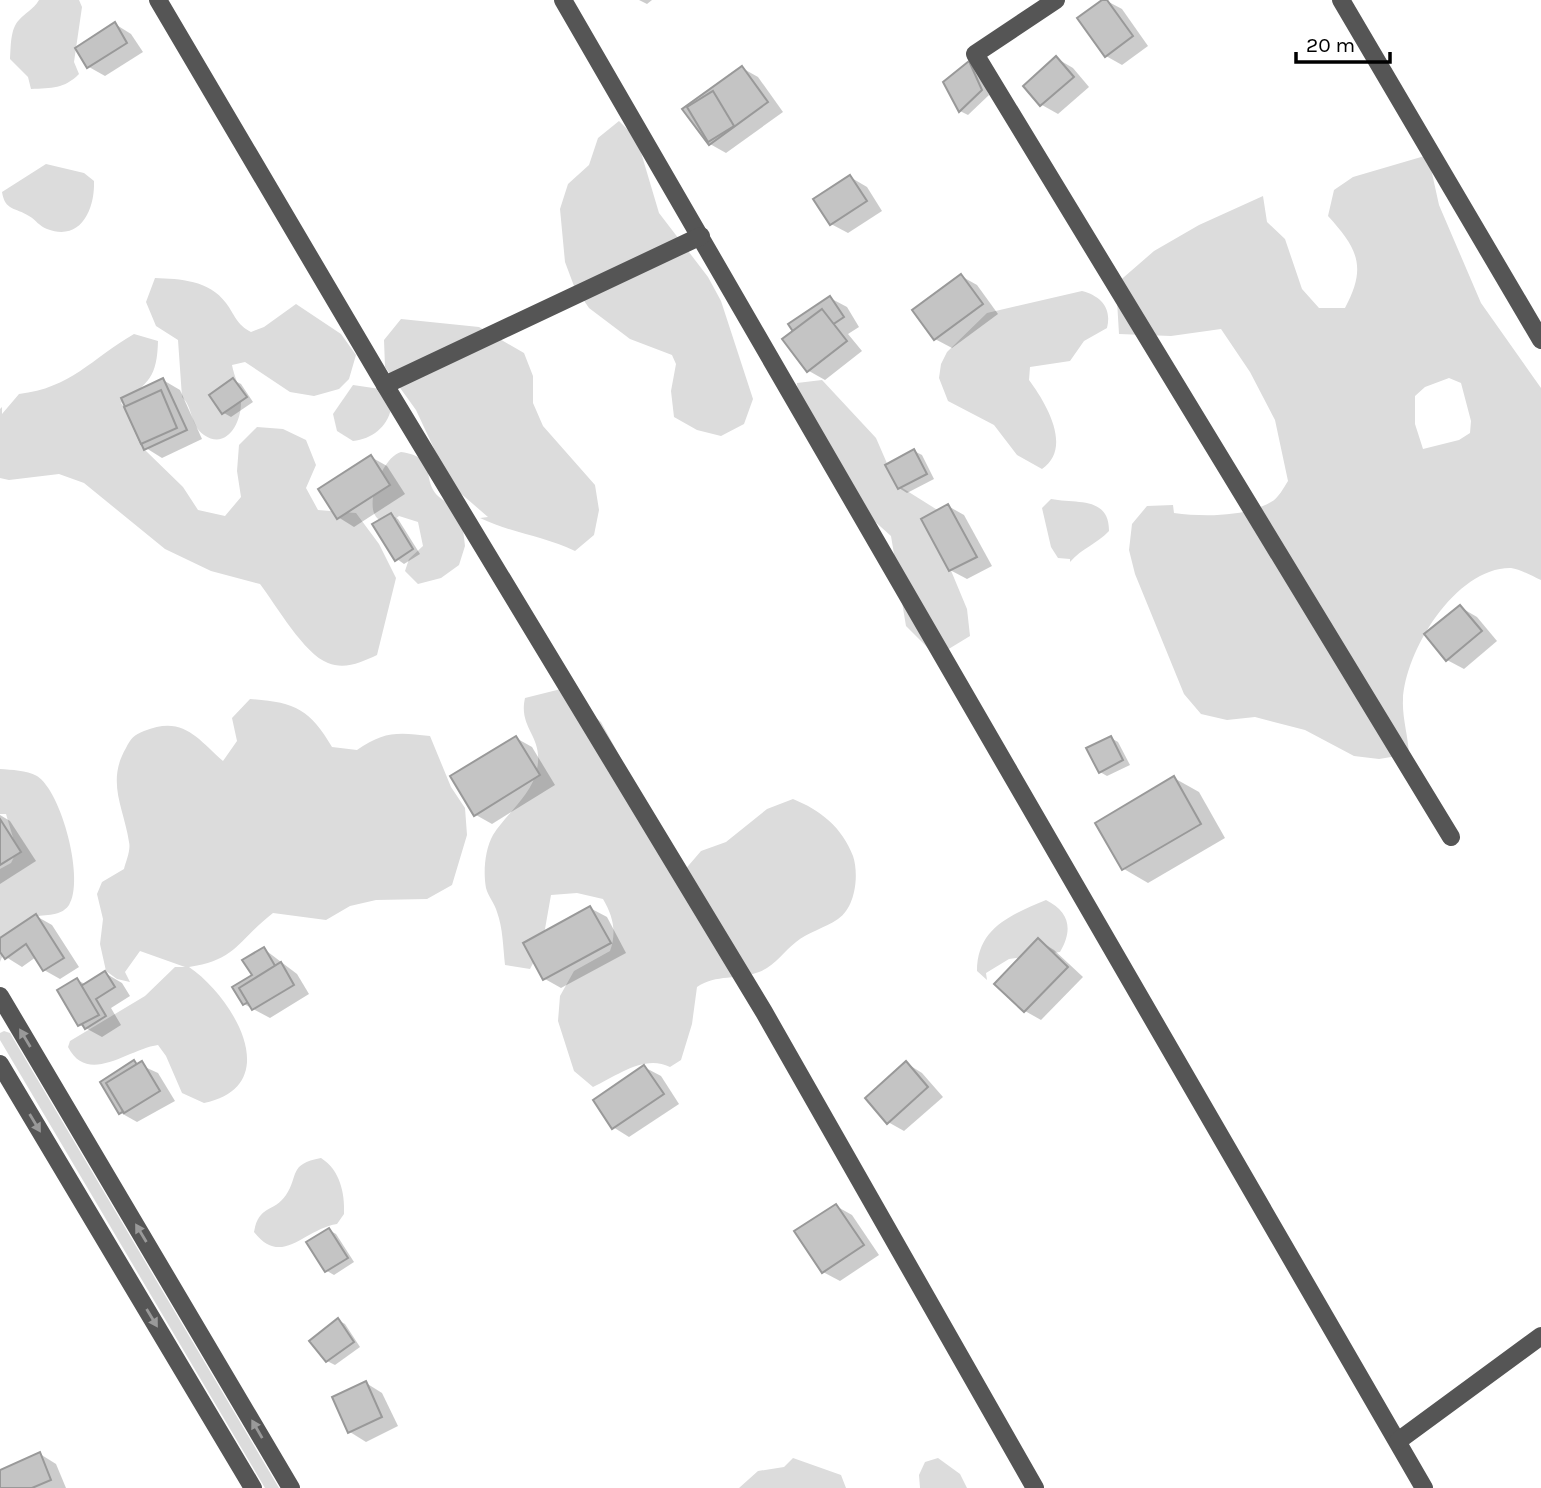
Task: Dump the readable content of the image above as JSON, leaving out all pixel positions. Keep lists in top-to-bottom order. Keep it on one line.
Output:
{"scale_bar":"20 m"}
